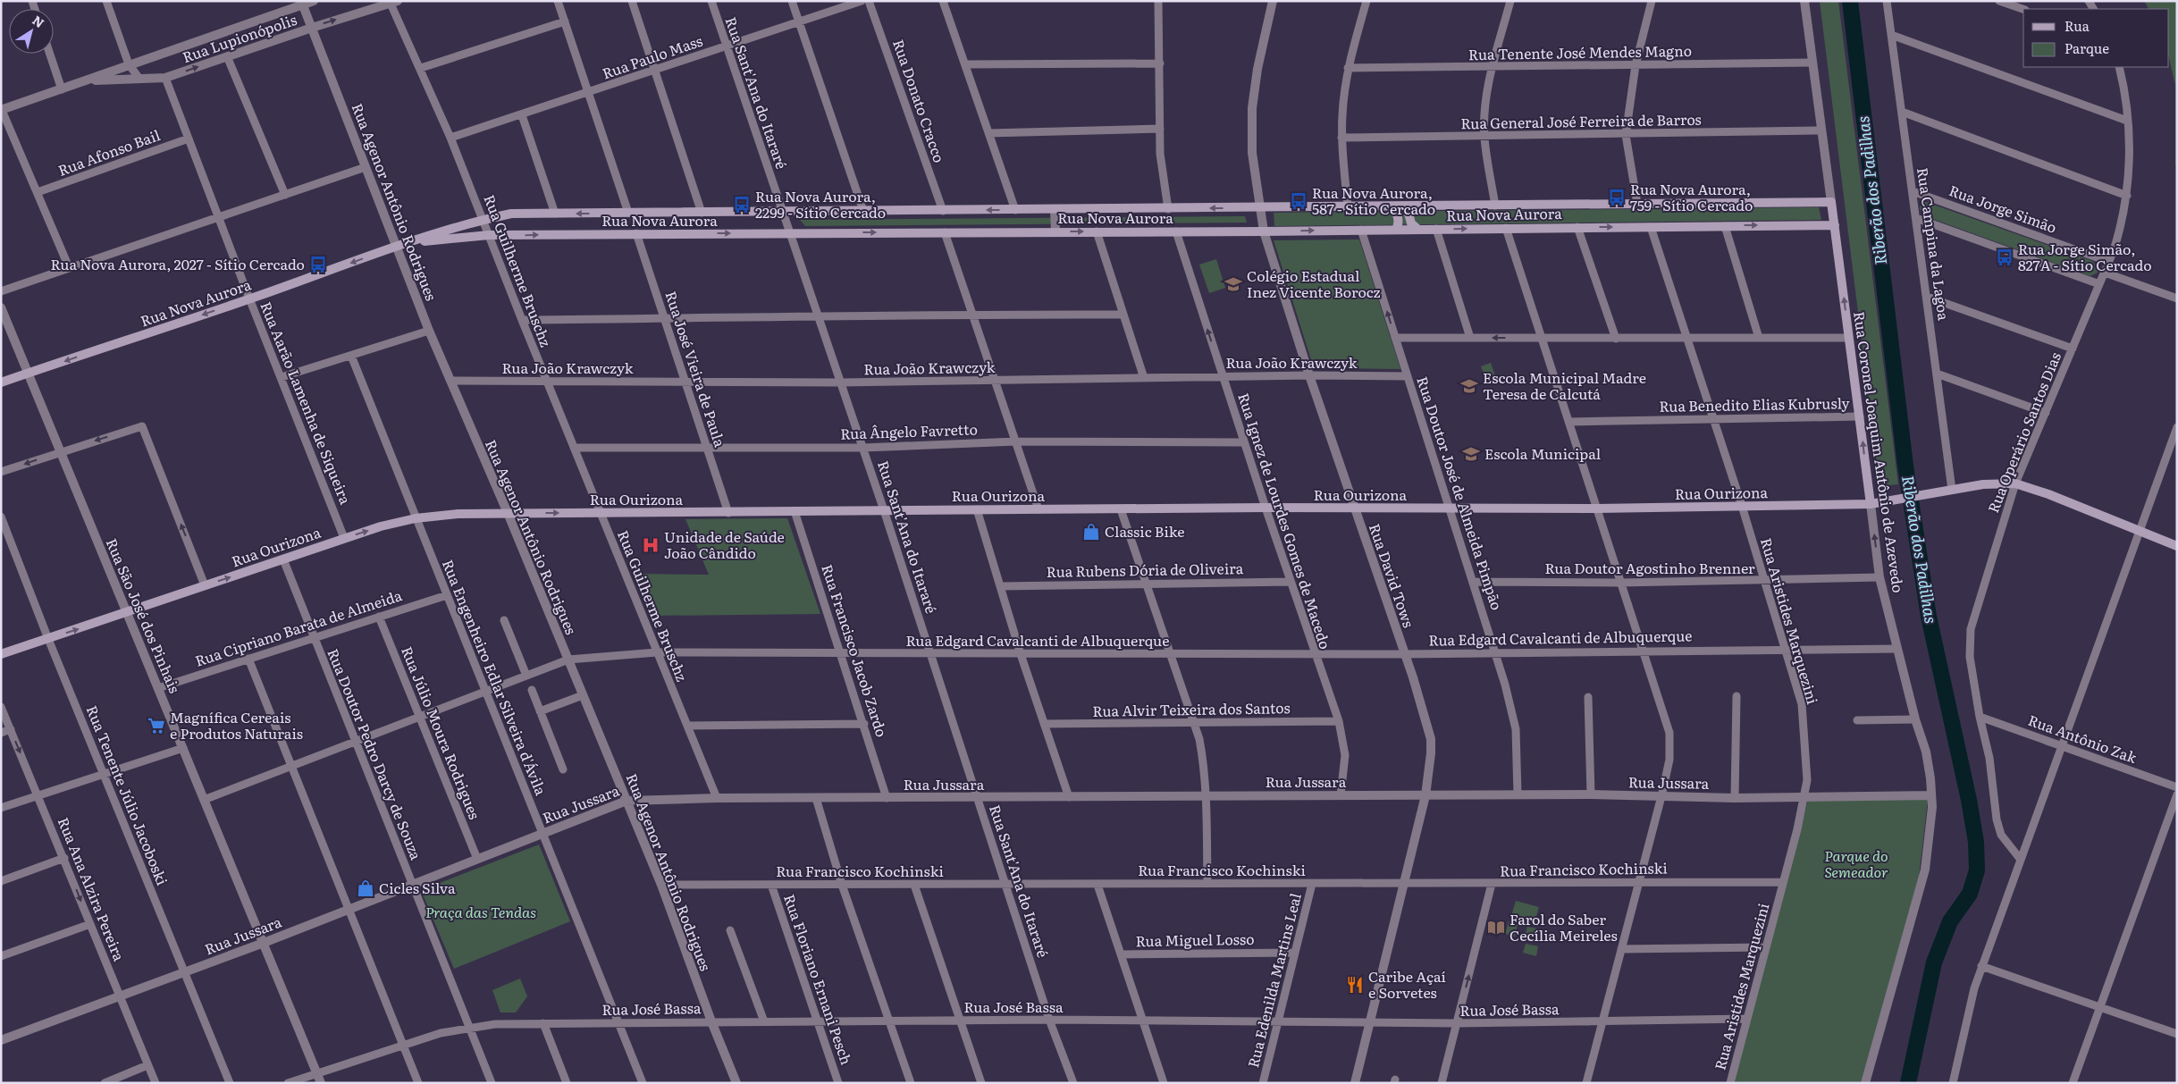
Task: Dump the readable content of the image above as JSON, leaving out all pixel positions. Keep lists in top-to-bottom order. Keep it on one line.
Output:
{"streets":{"main road":["Rua Nova Aurora","Rua Coronel Joaquim Antônio de Azevedo","Rua Ourizona"],"street":["Rua Lupionópolis","Rua Tenente José Mendes Magno","Rua Paulo Mass","Rua Sant'Ana do Itararé","Rua Donato Cracco","Rua General José Ferreira de Barros","Rua Afonso Bail","Rua Agenor Antônio Rodrigues","Rua Jorge Simão","Rua Campina da Lagoa","Rua Guilherme Bruschz","Rua João Krawczyk","Rua José Vieira de Paula","Rua Aarão Lamenha de Siqueira","Rua Benedito Elias Kubrusly","Rua Ângelo Favretto","Rua Operário Santos Dias","Rua Doutor José de Almeida Pimpão","Rua Ignez de Lourdes Gomes de Macedo","Rua Doutor Agostinho Brenner","Rua Rubens Dória de Oliveira","Rua David Tows","Rua São José dos Pinhais","Rua Aristides Marquezini","Rua Cipriano Barata de Almeida","Rua Edgard Cavalcanti de Albuquerque","Rua Francisco Jacob Zardo","Rua Engenheiro Edlar Silveira d'Ávila","Rua Alvir Teixeira dos Santos","Rua Júlio Moura Rodrigues","Rua Antônio Zak","Rua Doutor Pedro Darcy de Souza","Rua Jussara","Rua Tenente Júlio Jacoboski","Rua Francisco Kochinski","Rua Ana Alzira Pereira","Rua Miguel Losso","Rua Floriano Ernani Pesch","Rua Edenilda Martins Leal","Rua José Bassa"]},"crossings":[["Rua Lupionópolis","Rua Agenor Antônio Rodrigues"],["Rua Lupionópolis","Rua Guilherme Bruschz"],["Rua Lupionópolis","Rua Aarão Lamenha de Siqueira"],["Rua Tenente José Mendes Magno","Rua Coronel Joaquim Antônio de Azevedo"],["Rua Paulo Mass","Rua Sant'Ana do Itararé"],["Rua Paulo Mass","Rua Guilherme Bruschz"],["Rua Sant'Ana do Itararé","Rua Nova Aurora"],["Rua Sant'Ana do Itararé","Rua João Krawczyk"],["Rua Sant'Ana do Itararé","Rua Ângelo Favretto"],["Rua Sant'Ana do Itararé","Rua Ourizona"],["Rua Sant'Ana do Itararé","Rua Edgard Cavalcanti de Albuquerque"],["Rua Sant'Ana do Itararé","Rua Jussara"],["Rua Sant'Ana do Itararé","Rua Francisco Kochinski"],["Rua Sant'Ana do Itararé","Rua José Bassa"],["Rua Donato Cracco","Rua Nova Aurora"],["Rua General José Ferreira de Barros","Rua Coronel Joaquim Antônio de Azevedo"],["Rua Afonso Bail","Rua Aarão Lamenha de Siqueira"],["Rua Agenor Antônio Rodrigues","Rua Nova Aurora"],["Rua Agenor Antônio Rodrigues","Rua João Krawczyk"],["Rua Agenor Antônio Rodrigues","Rua Ourizona"],["Rua Agenor Antônio Rodrigues","Rua Edgard Cavalcanti de Albuquerque"],["Rua Agenor Antônio Rodrigues","Rua Jussara"],["Rua Agenor Antônio Rodrigues","Rua Francisco Kochinski"],["Rua Agenor Antônio Rodrigues","Rua José Bassa"],["Rua Jorge Simão","Rua Campina da Lagoa"],["Rua Jorge Simão","Rua Operário Santos Dias"],["Rua Nova Aurora","Rua Guilherme Bruschz"],["Rua Nova Aurora","Rua José Vieira de Paula"],["Rua Nova Aurora","Rua Aarão Lamenha de Siqueira"],["Rua Nova Aurora","Rua Coronel Joaquim Antônio de Azevedo"],["Rua Nova Aurora","Rua Doutor José de Almeida Pimpão"],["Rua Nova Aurora","Rua Ignez de Lourdes Gomes de Macedo"],["Rua Nova Aurora","Rua David Tows"],["Rua Nova Aurora","Rua São José dos Pinhais"],["Rua Nova Aurora","Rua Aristides Marquezini"],["Rua Campina da Lagoa","Rua Ourizona"],["Rua Guilherme Bruschz","Rua João Krawczyk"],["Rua Guilherme Bruschz","Rua Ângelo Favretto"],["Rua Guilherme Bruschz","Rua Ourizona"],["Rua Guilherme Bruschz","Rua Edgard Cavalcanti de Albuquerque"],["Rua Guilherme Bruschz","Rua Jussara"],["Rua João Krawczyk","Rua José Vieira de Paula"],["Rua João Krawczyk","Rua Doutor José de Almeida Pimpão"],["Rua João Krawczyk","Rua Ignez de Lourdes Gomes de Macedo"],["Rua João Krawczyk","Rua David Tows"],["Rua José Vieira de Paula","Rua Ângelo Favretto"],["Rua José Vieira de Paula","Rua Ourizona"],["Rua Aarão Lamenha de Siqueira","Rua Ourizona"],["Rua Benedito Elias Kubrusly","Rua Coronel Joaquim Antônio de Azevedo"],["Rua Benedito Elias Kubrusly","Rua Aristides Marquezini"],["Rua Ângelo Favretto","Rua Ignez de Lourdes Gomes de Macedo"],["Rua Operário Santos Dias","Rua Ourizona"],["Rua Operário Santos Dias","Rua Antônio Zak"],["Rua Coronel Joaquim Antônio de Azevedo","Rua Ourizona"],["Rua Coronel Joaquim Antônio de Azevedo","Rua Doutor Agostinho Brenner"],["Rua Coronel Joaquim Antônio de Azevedo","Rua Edgard Cavalcanti de Albuquerque"],["Rua Coronel Joaquim Antônio de Azevedo","Rua Jussara"],["Rua Doutor José de Almeida Pimpão","Rua Ourizona"],["Rua Doutor José de Almeida Pimpão","Rua Doutor Agostinho Brenner"],["Rua Doutor José de Almeida Pimpão","Rua Edgard Cavalcanti de Albuquerque"],["Rua Doutor José de Almeida Pimpão","Rua Jussara"],["Rua Ourizona","Rua Ignez de Lourdes Gomes de Macedo"],["Rua Ourizona","Rua David Tows"],["Rua Ourizona","Rua São José dos Pinhais"],["Rua Ourizona","Rua Aristides Marquezini"],["Rua Ourizona","Rua Francisco Jacob Zardo"],["Rua Ourizona","Rua Engenheiro Edlar Silveira d'Ávila"],["Rua Ourizona","Rua Doutor Pedro Darcy de Souza"],["Rua Ourizona","Rua Tenente Júlio Jacoboski"],["Rua Ignez de Lourdes Gomes de Macedo","Rua Rubens Dória de Oliveira"],["Rua Ignez de Lourdes Gomes de Macedo","Rua Edgard Cavalcanti de Albuquerque"],["Rua Ignez de Lourdes Gomes de Macedo","Rua Alvir Teixeira dos Santos"],["Rua Ignez de Lourdes Gomes de Macedo","Rua Jussara"],["Rua Doutor Agostinho Brenner","Rua Aristides Marquezini"],["Rua David Tows","Rua Edgard Cavalcanti de Albuquerque"],["Rua David Tows","Rua Jussara"],["Rua David Tows","Rua Francisco Kochinski"],["Rua David Tows","Rua José Bassa"],["Rua São José dos Pinhais","Rua Cipriano Barata de Almeida"],["Rua São José dos Pinhais","Rua Edgard Cavalcanti de Albuquerque"],["Rua São José dos Pinhais","Rua Jussara"],["Rua São José dos Pinhais","Rua José Bassa"],["Rua Aristides Marquezini","Rua Edgard Cavalcanti de Albuquerque"],["Rua Aristides Marquezini","Rua Jussara"],["Rua Aristides Marquezini","Rua Francisco Kochinski"],["Rua Aristides Marquezini","Rua José Bassa"],["Rua Cipriano Barata de Almeida","Rua Engenheiro Edlar Silveira d'Ávila"],["Rua Cipriano Barata de Almeida","Rua Júlio Moura Rodrigues"],["Rua Cipriano Barata de Almeida","Rua Doutor Pedro Darcy de Souza"],["Rua Edgard Cavalcanti de Albuquerque","Rua Francisco Jacob Zardo"],["Rua Edgard Cavalcanti de Albuquerque","Rua Engenheiro Edlar Silveira d'Ávila"],["Rua Edgard Cavalcanti de Albuquerque","Rua Júlio Moura Rodrigues"],["Rua Edgard Cavalcanti de Albuquerque","Rua Doutor Pedro Darcy de Souza"],["Rua Francisco Jacob Zardo","Rua Jussara"],["Rua Engenheiro Edlar Silveira d'Ávila","Rua Jussara"],["Rua Engenheiro Edlar Silveira d'Ávila","Rua José Bassa"],["Rua Júlio Moura Rodrigues","Rua Jussara"],["Rua Doutor Pedro Darcy de Souza","Rua Jussara"],["Rua Doutor Pedro Darcy de Souza","Rua José Bassa"],["Rua Jussara","Rua Tenente Júlio Jacoboski"],["Rua Jussara","Rua Ana Alzira Pereira"],["Rua Francisco Kochinski","Rua Floriano Ernani Pesch"],["Rua Francisco Kochinski","Rua Edenilda Martins Leal"],["Rua Miguel Losso","Rua Edenilda Martins Leal"],["Rua Floriano Ernani Pesch","Rua José Bassa"],["Rua Edenilda Martins Leal","Rua José Bassa"]],"one_way":["Rua Ana Alzira Pereira"],"water":["Riberão dos Padilhas"],"parks":["Parque do Semeador","Praça das Tendas"],"places":{"bus stop":["Rua Nova Aurora, 759 - Sítio Cercado","Rua Nova Aurora, 587 - Sítio Cercado","Rua Nova Aurora, 2299 - Sítio Cercado","Rua Jorge Simão, 827A - Sítio Cercado","Rua Nova Aurora, 2027 - Sítio Cercado"],"school or university":["Colégio Estadual Inez Vicente Borocz","Escola Municipal Madre Teresa de Calcutá","Escola Municipal"],"shop":["Classic Bike","Cicles Silva"],"hospital":["Unidade de Saúde João Cândido"],"supermarket":["Magnífica Cereais e Produtos Naturais"],"library":["Farol do Saber Cecília Meireles"],"restaurant":["Caribe Açaí e Sorvetes"]},"legend":["Rua","Parque"],"north":"top right"}
